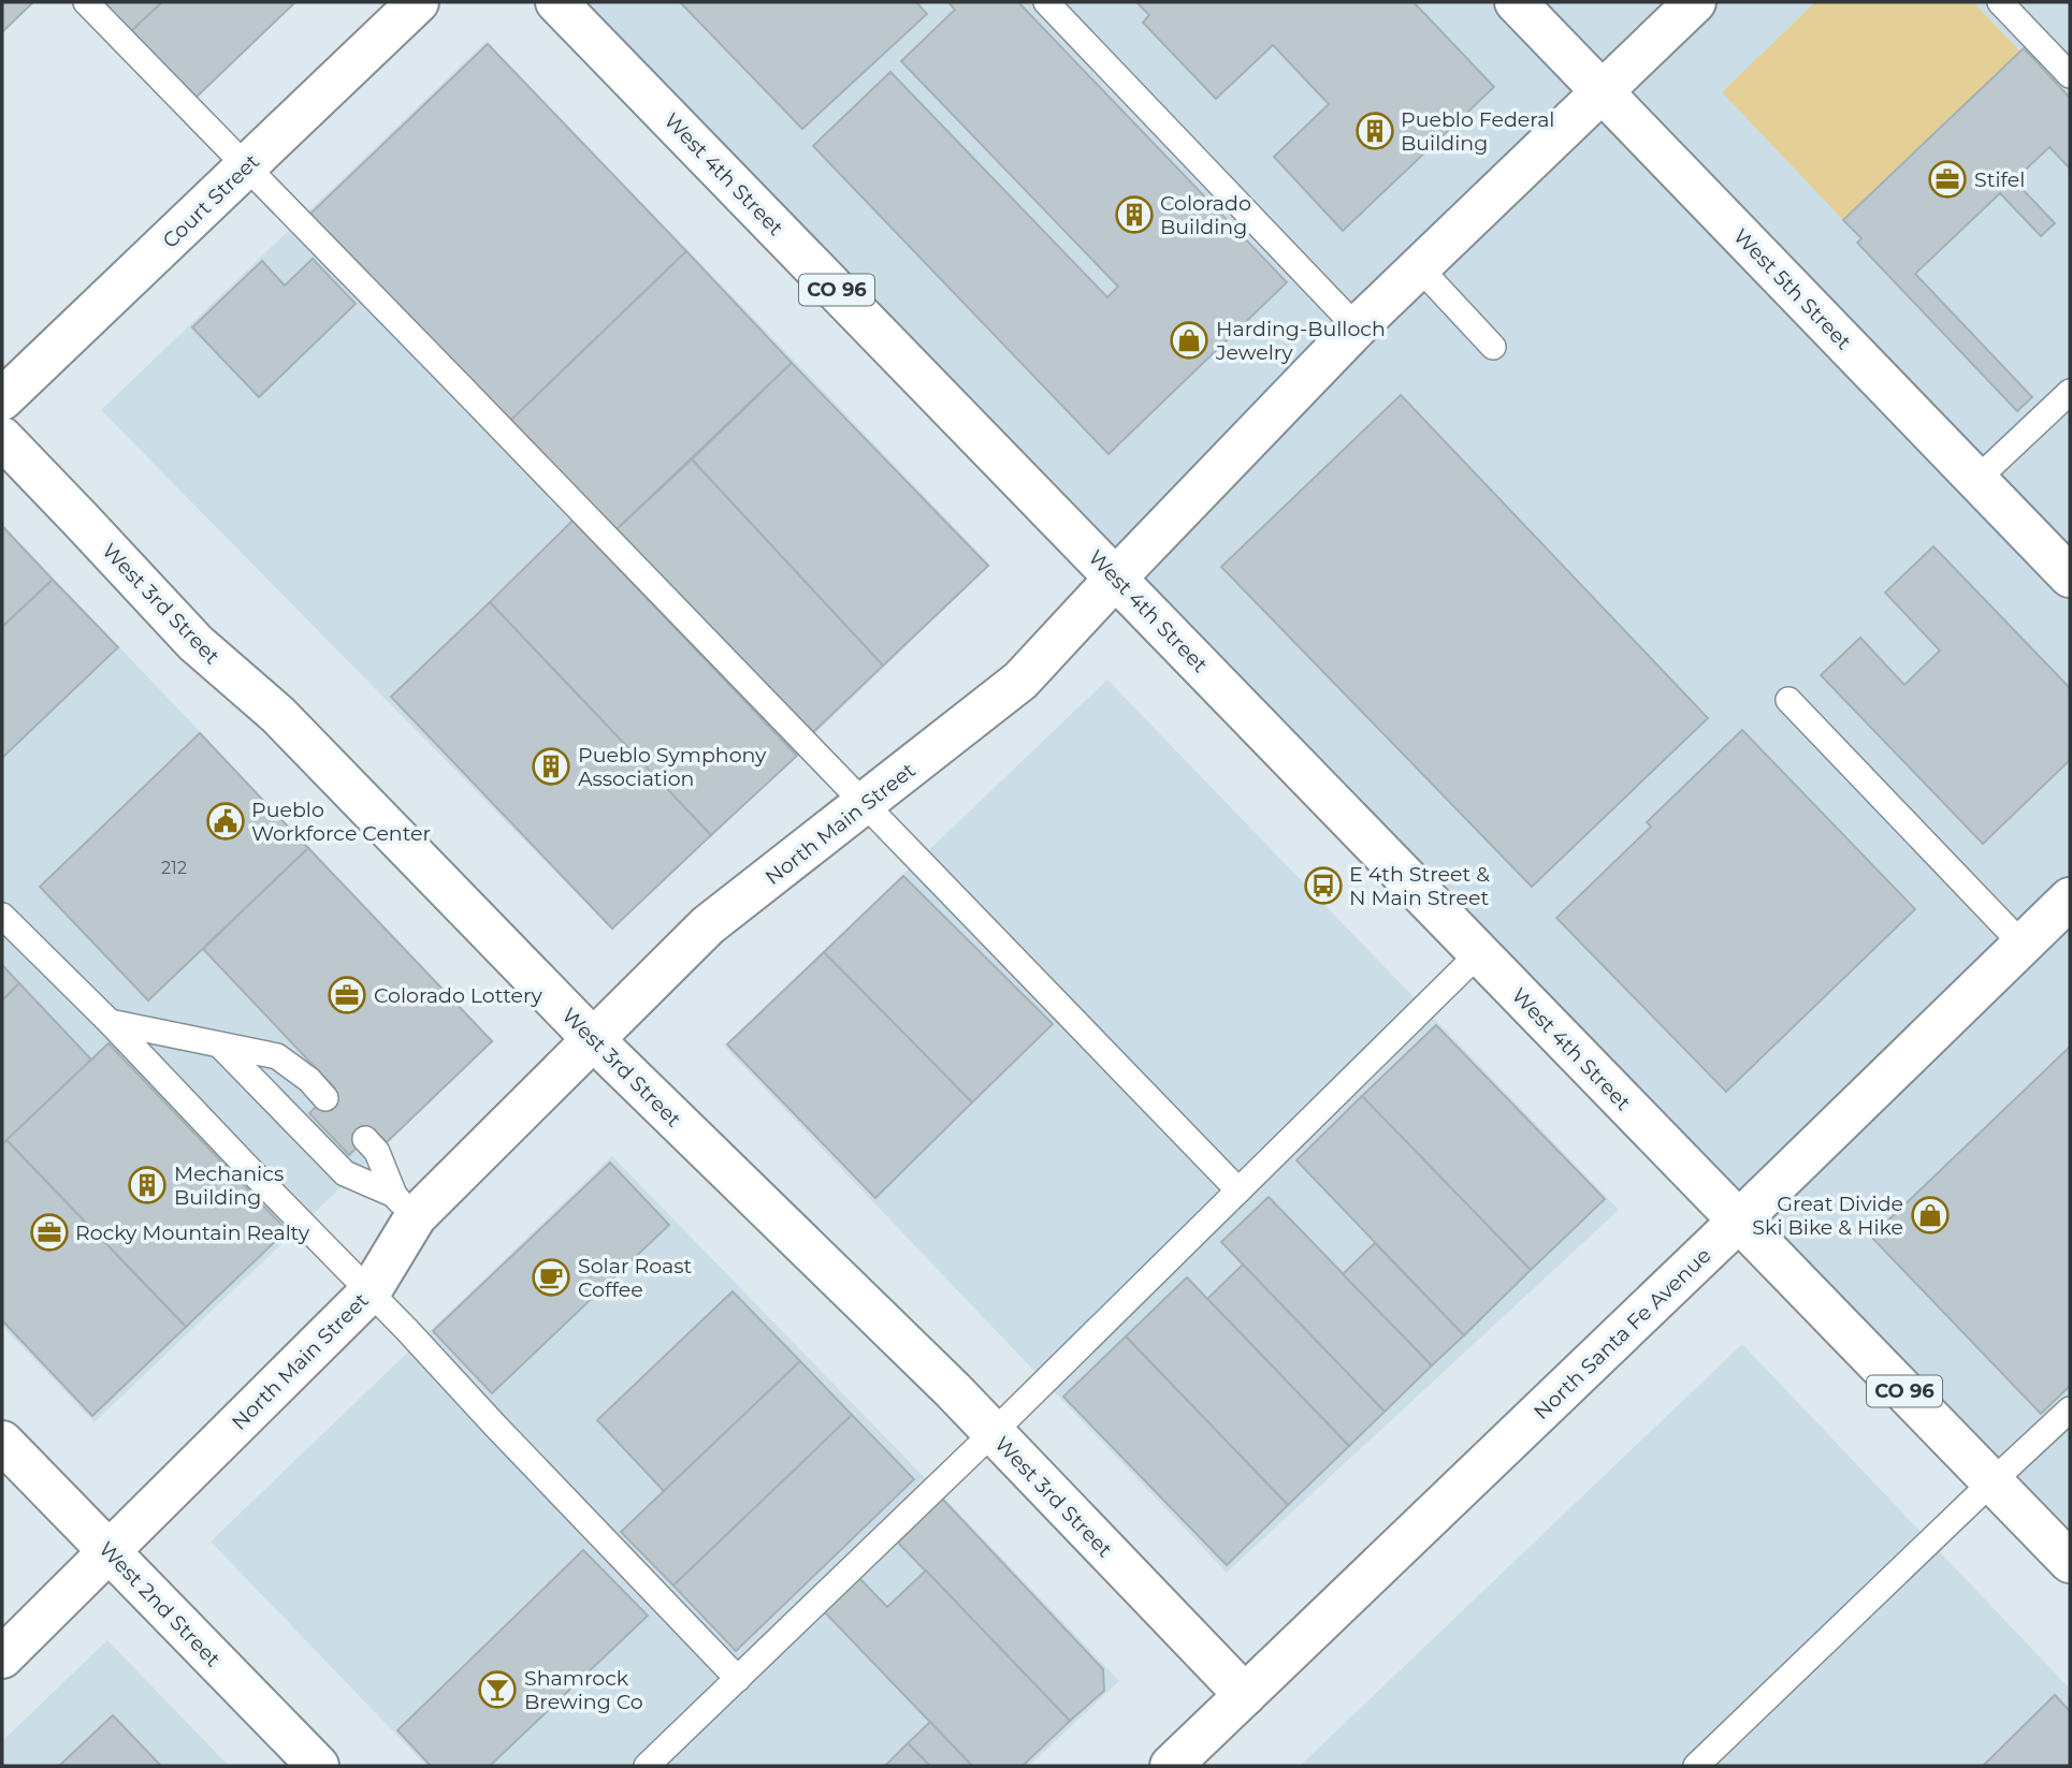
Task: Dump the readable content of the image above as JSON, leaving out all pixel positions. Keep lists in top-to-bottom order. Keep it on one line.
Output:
{"streets":{"street":["West 4th Street","Court Street","West 5th Street","CO 96","West 3rd Street","North Main Street","North Santa Fe Avenue","West 2nd Street"]},"crossings":[["West 4th Street","CO 96"],["West 4th Street","North Main Street"],["West 4th Street","North Santa Fe Avenue"],["West 5th Street","North Main Street"],["CO 96","North Santa Fe Avenue"],["West 3rd Street","North Main Street"],["West 3rd Street","North Santa Fe Avenue"],["North Main Street","West 2nd Street"]],"places":{"building":["Pueblo Federal Building","Colorado Building","Pueblo Symphony Association","Mechanics Building"],"office":["Stifel","Colorado Lottery","Rocky Mountain Realty"],"shop":["Harding-Bulloch Jewelry","Great Divide Ski Bike & Hike"],"public building":["Pueblo Workforce Center"],"bus stop":["E 4th Street & N Main Street"],"cafe":["Solar Roast Coffee"],"bar":["Shamrock Brewing Co"]},"house_numbers":["212"]}
